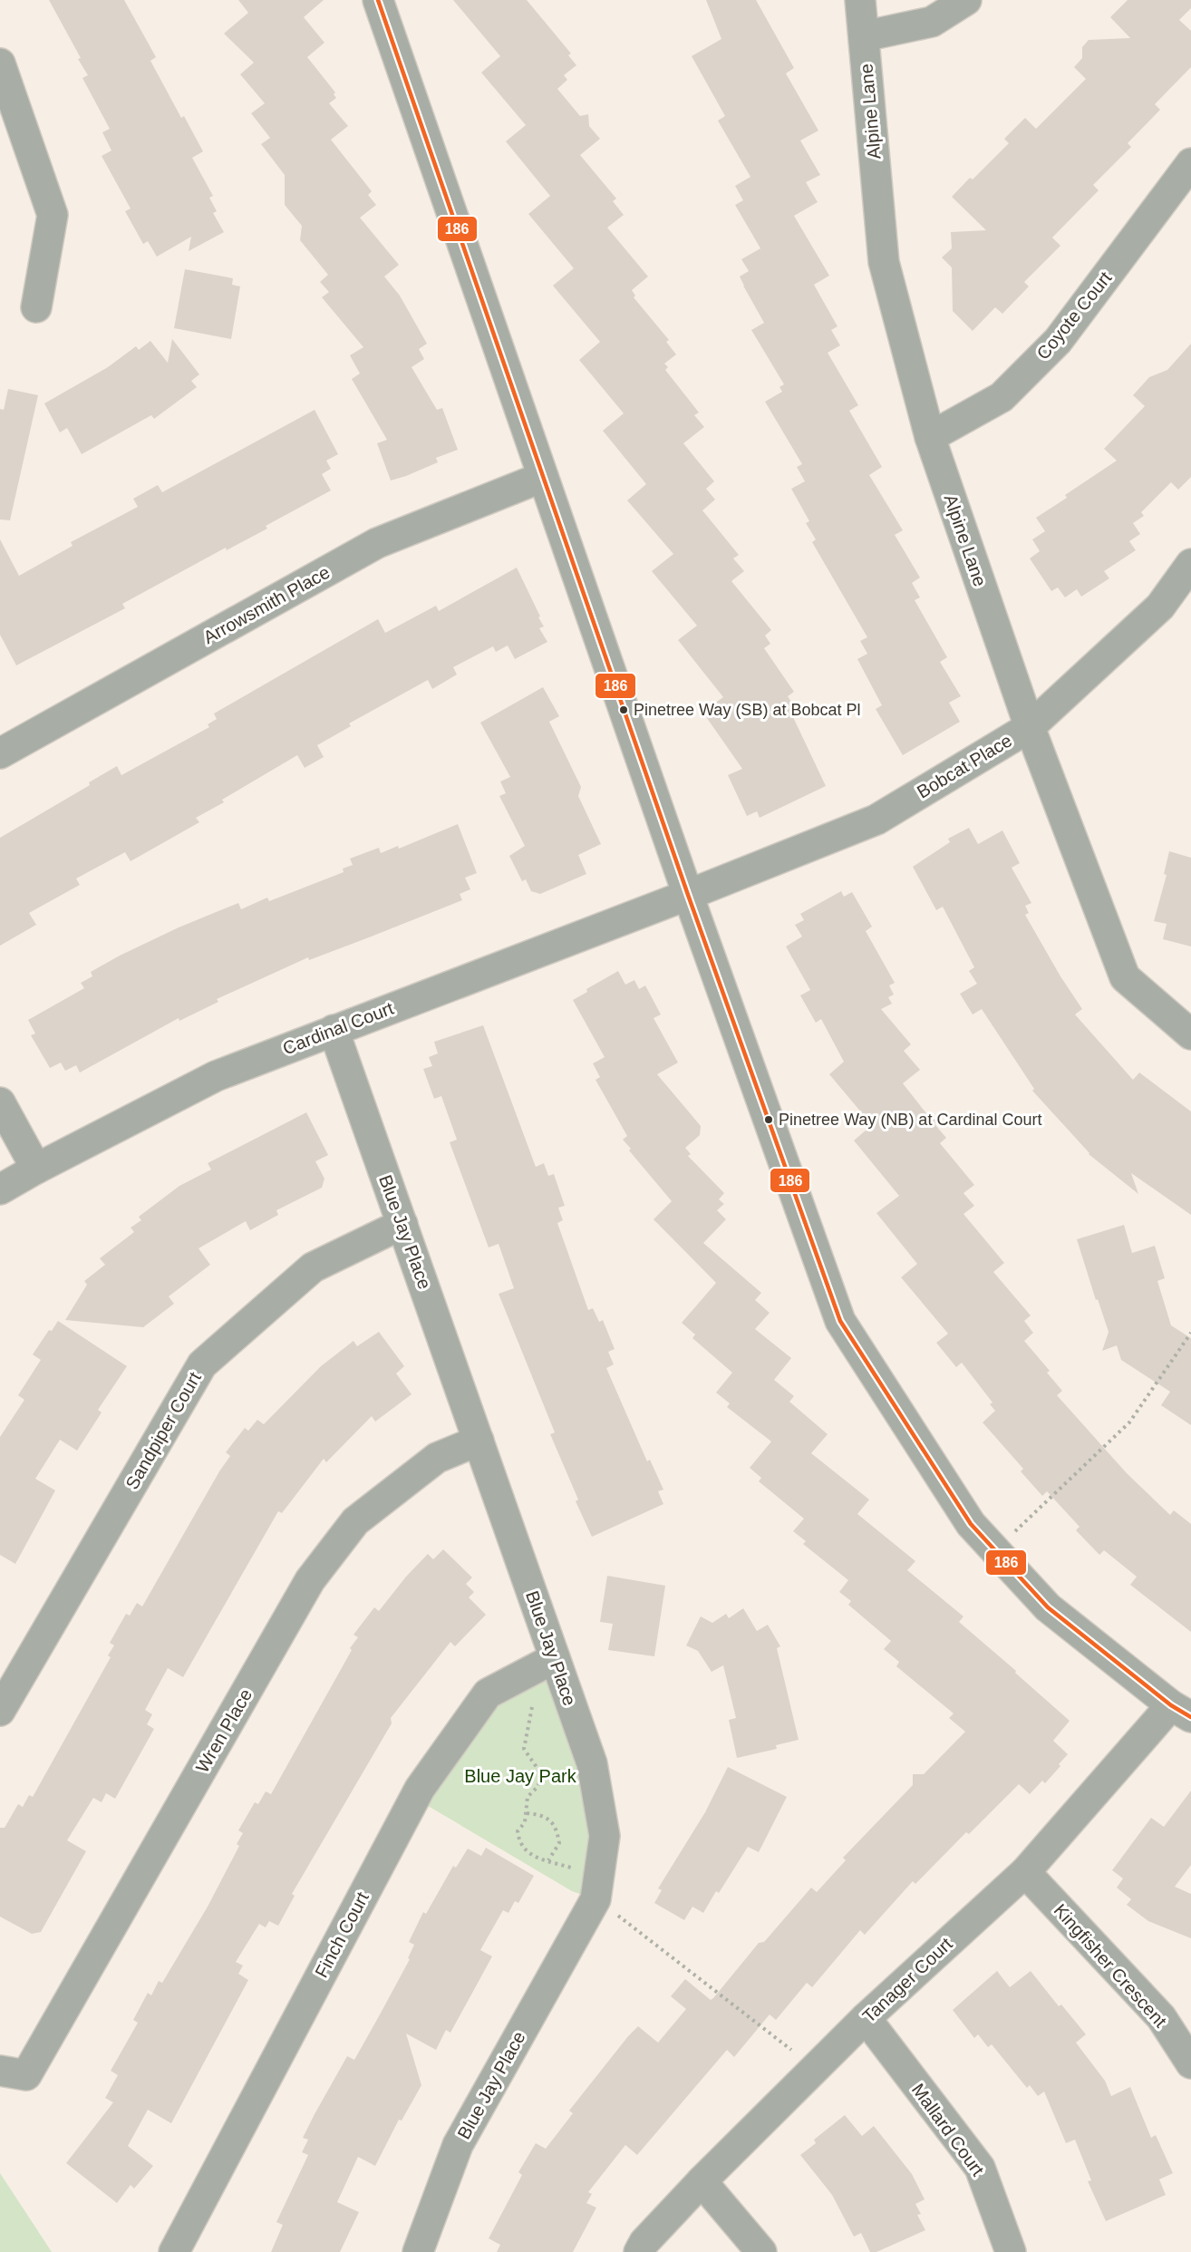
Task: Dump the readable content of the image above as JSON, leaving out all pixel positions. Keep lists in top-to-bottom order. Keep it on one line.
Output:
{"streets":{"street":["Alpine Lane","Coyote Court","Arrowsmith Place","Bobcat Place","Cardinal Court","Blue Jay Place","Sandpiper Court","Wren Place","Finch Court","Kingfisher Crescent","Tanager Court","Mallard Court"]},"crossings":[["Alpine Lane","Coyote Court"],["Alpine Lane","Bobcat Place"],["Bobcat Place","Cardinal Court"],["Cardinal Court","Blue Jay Place"],["Blue Jay Place","Sandpiper Court"],["Blue Jay Place","Wren Place"],["Blue Jay Place","Finch Court"],["Kingfisher Crescent","Tanager Court"],["Tanager Court","Mallard Court"]],"parks":["Blue Jay Park"],"places":["Pinetree Way (SB) at Bobcat Pl","Pinetree Way (NB) at Cardinal Court"],"lines":["transit line 186"]}
